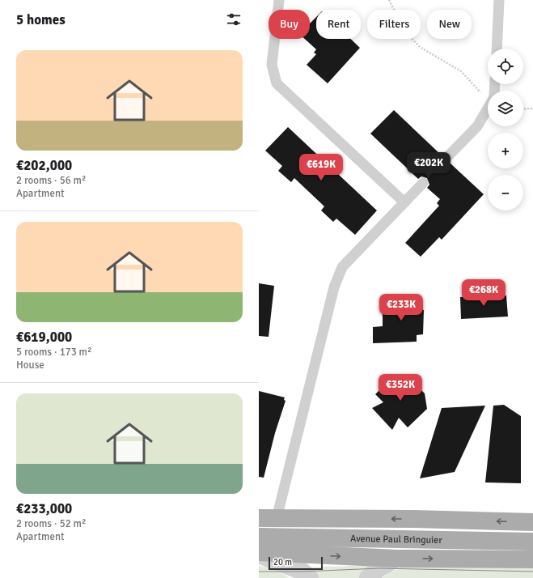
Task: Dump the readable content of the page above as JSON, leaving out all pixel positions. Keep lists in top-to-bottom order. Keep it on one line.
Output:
{"streets":{"main road":["Avenue Paul Bringuier"]},"scale_bar":"20 m","page":{"heading":"5 homes","chip":["Buy","Rent","Filters","New"],"list":[{"name":"€202,000","note":"2 rooms · 56 m² · Apartment"},{"name":"€619,000","note":"5 rooms · 173 m² · House"},{"name":"€233,000","note":"2 rooms · 52 m² · Apartment"}],"map_buttons":["+","−"],"price":["€202K","€619K","€268K","€233K","€352K"],"scale":"20 m"}}
